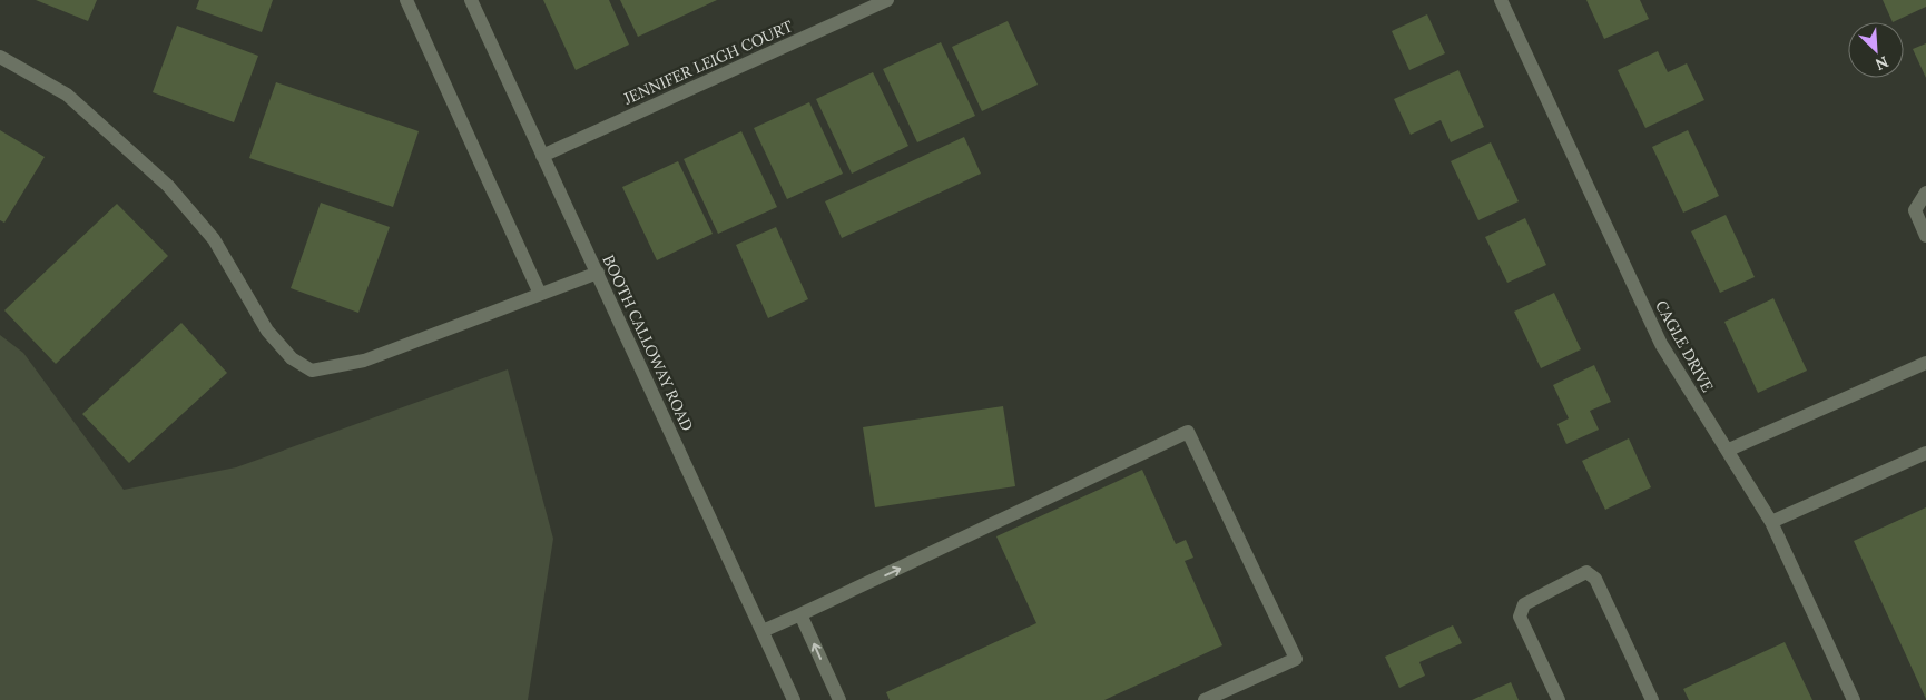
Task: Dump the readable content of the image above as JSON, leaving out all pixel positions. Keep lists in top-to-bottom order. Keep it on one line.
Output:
{"streets":{"street":["JENNIFER LEIGH COURT","BOOTH CALLOWAY ROAD","CAGLE DRIVE"]},"crossings":[["JENNIFER LEIGH COURT","BOOTH CALLOWAY ROAD"]],"north":"bottom right"}
